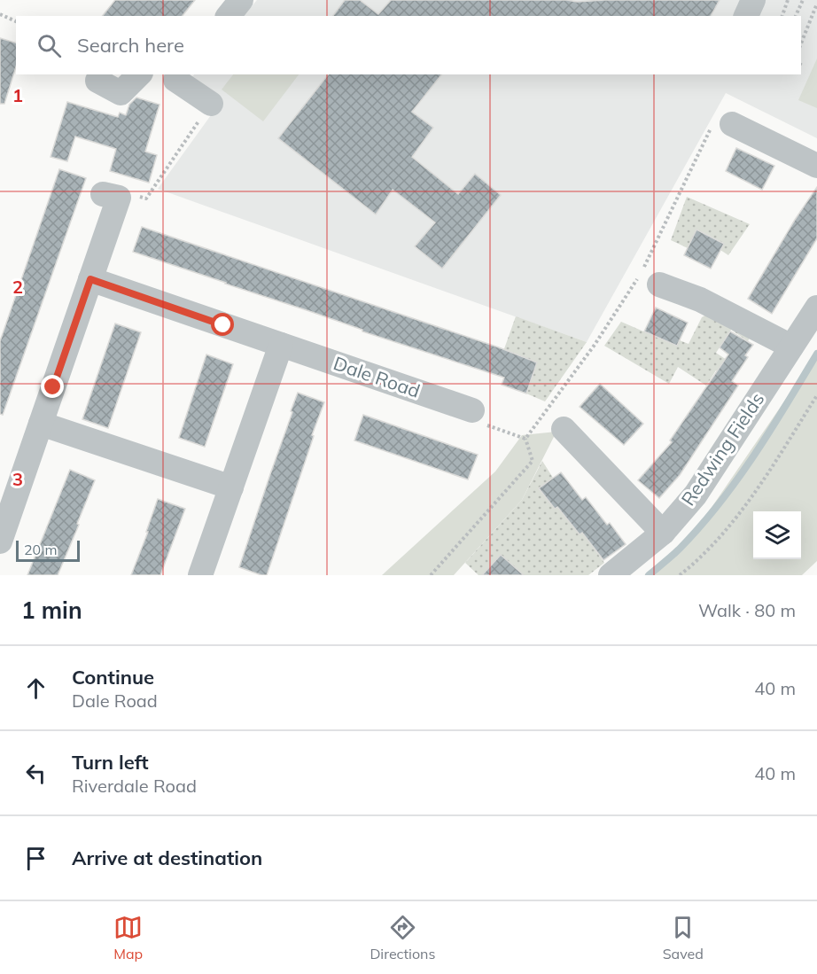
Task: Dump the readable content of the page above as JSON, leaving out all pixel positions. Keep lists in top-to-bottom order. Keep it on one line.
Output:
{"streets":{"street":["Dale Road","Redwing Fields"]},"scale_bar":"20 m","page":{"search":"Search here","scale":"20 m","heading":["1 min","Walk · 80 m"],"list":[["Continue","Dale Road","40 m"],["Turn left","Riverdale Road","40 m"],"Arrive at destination"],"nav":["Map","Directions","Saved"]},"grid":{"rows":["1","2","3"]}}
